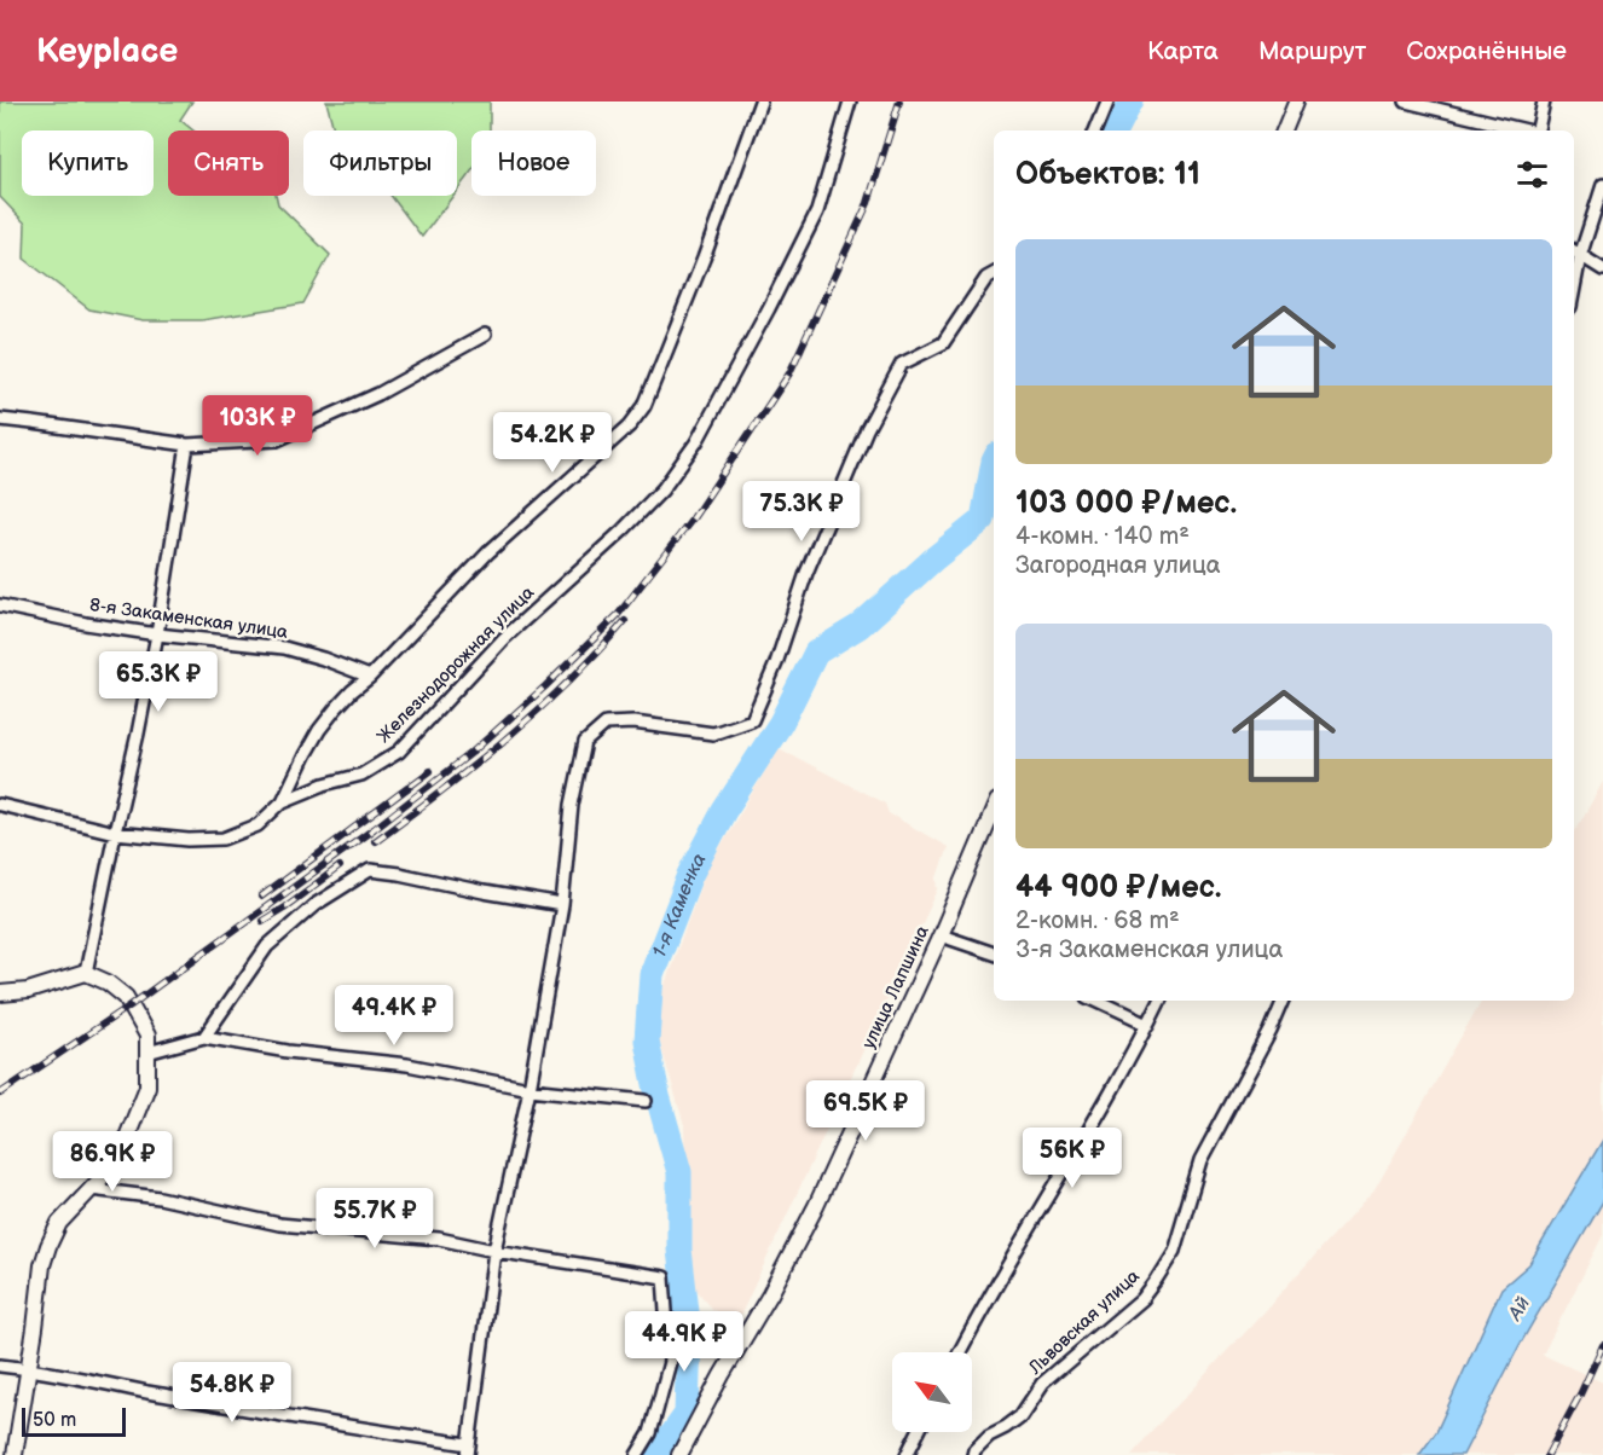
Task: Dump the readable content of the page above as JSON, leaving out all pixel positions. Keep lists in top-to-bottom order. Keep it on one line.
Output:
{"streets":{"street":["8-я Закаменская улица","Железнодорожная улица","улица Лапшина","Львовская улица"]},"water":["1-я Каменка","Ай"],"scale_bar":"50 m","north":"top left","page":{"header":"Keyplace","nav":["Карта","Маршрут","Сохранённые"],"chip":["Купить","Снять","Фильтры","Новое"],"heading":"Объектов: 11","list":[{"name":"103 000 ₽/мес.","note":"4-комн. · 140 m² · Загородная улица"},{"name":"44 900 ₽/мес.","note":"2-комн. · 68 m² · 3-я Закаменская улица"}],"price":["103K ₽","54.2K ₽","75.3K ₽","65.3K ₽","49.4K ₽","69.5K ₽","56K ₽","86.9K ₽","55.7K ₽","44.9K ₽","54.8K ₽"],"scale":"50 m"}}
